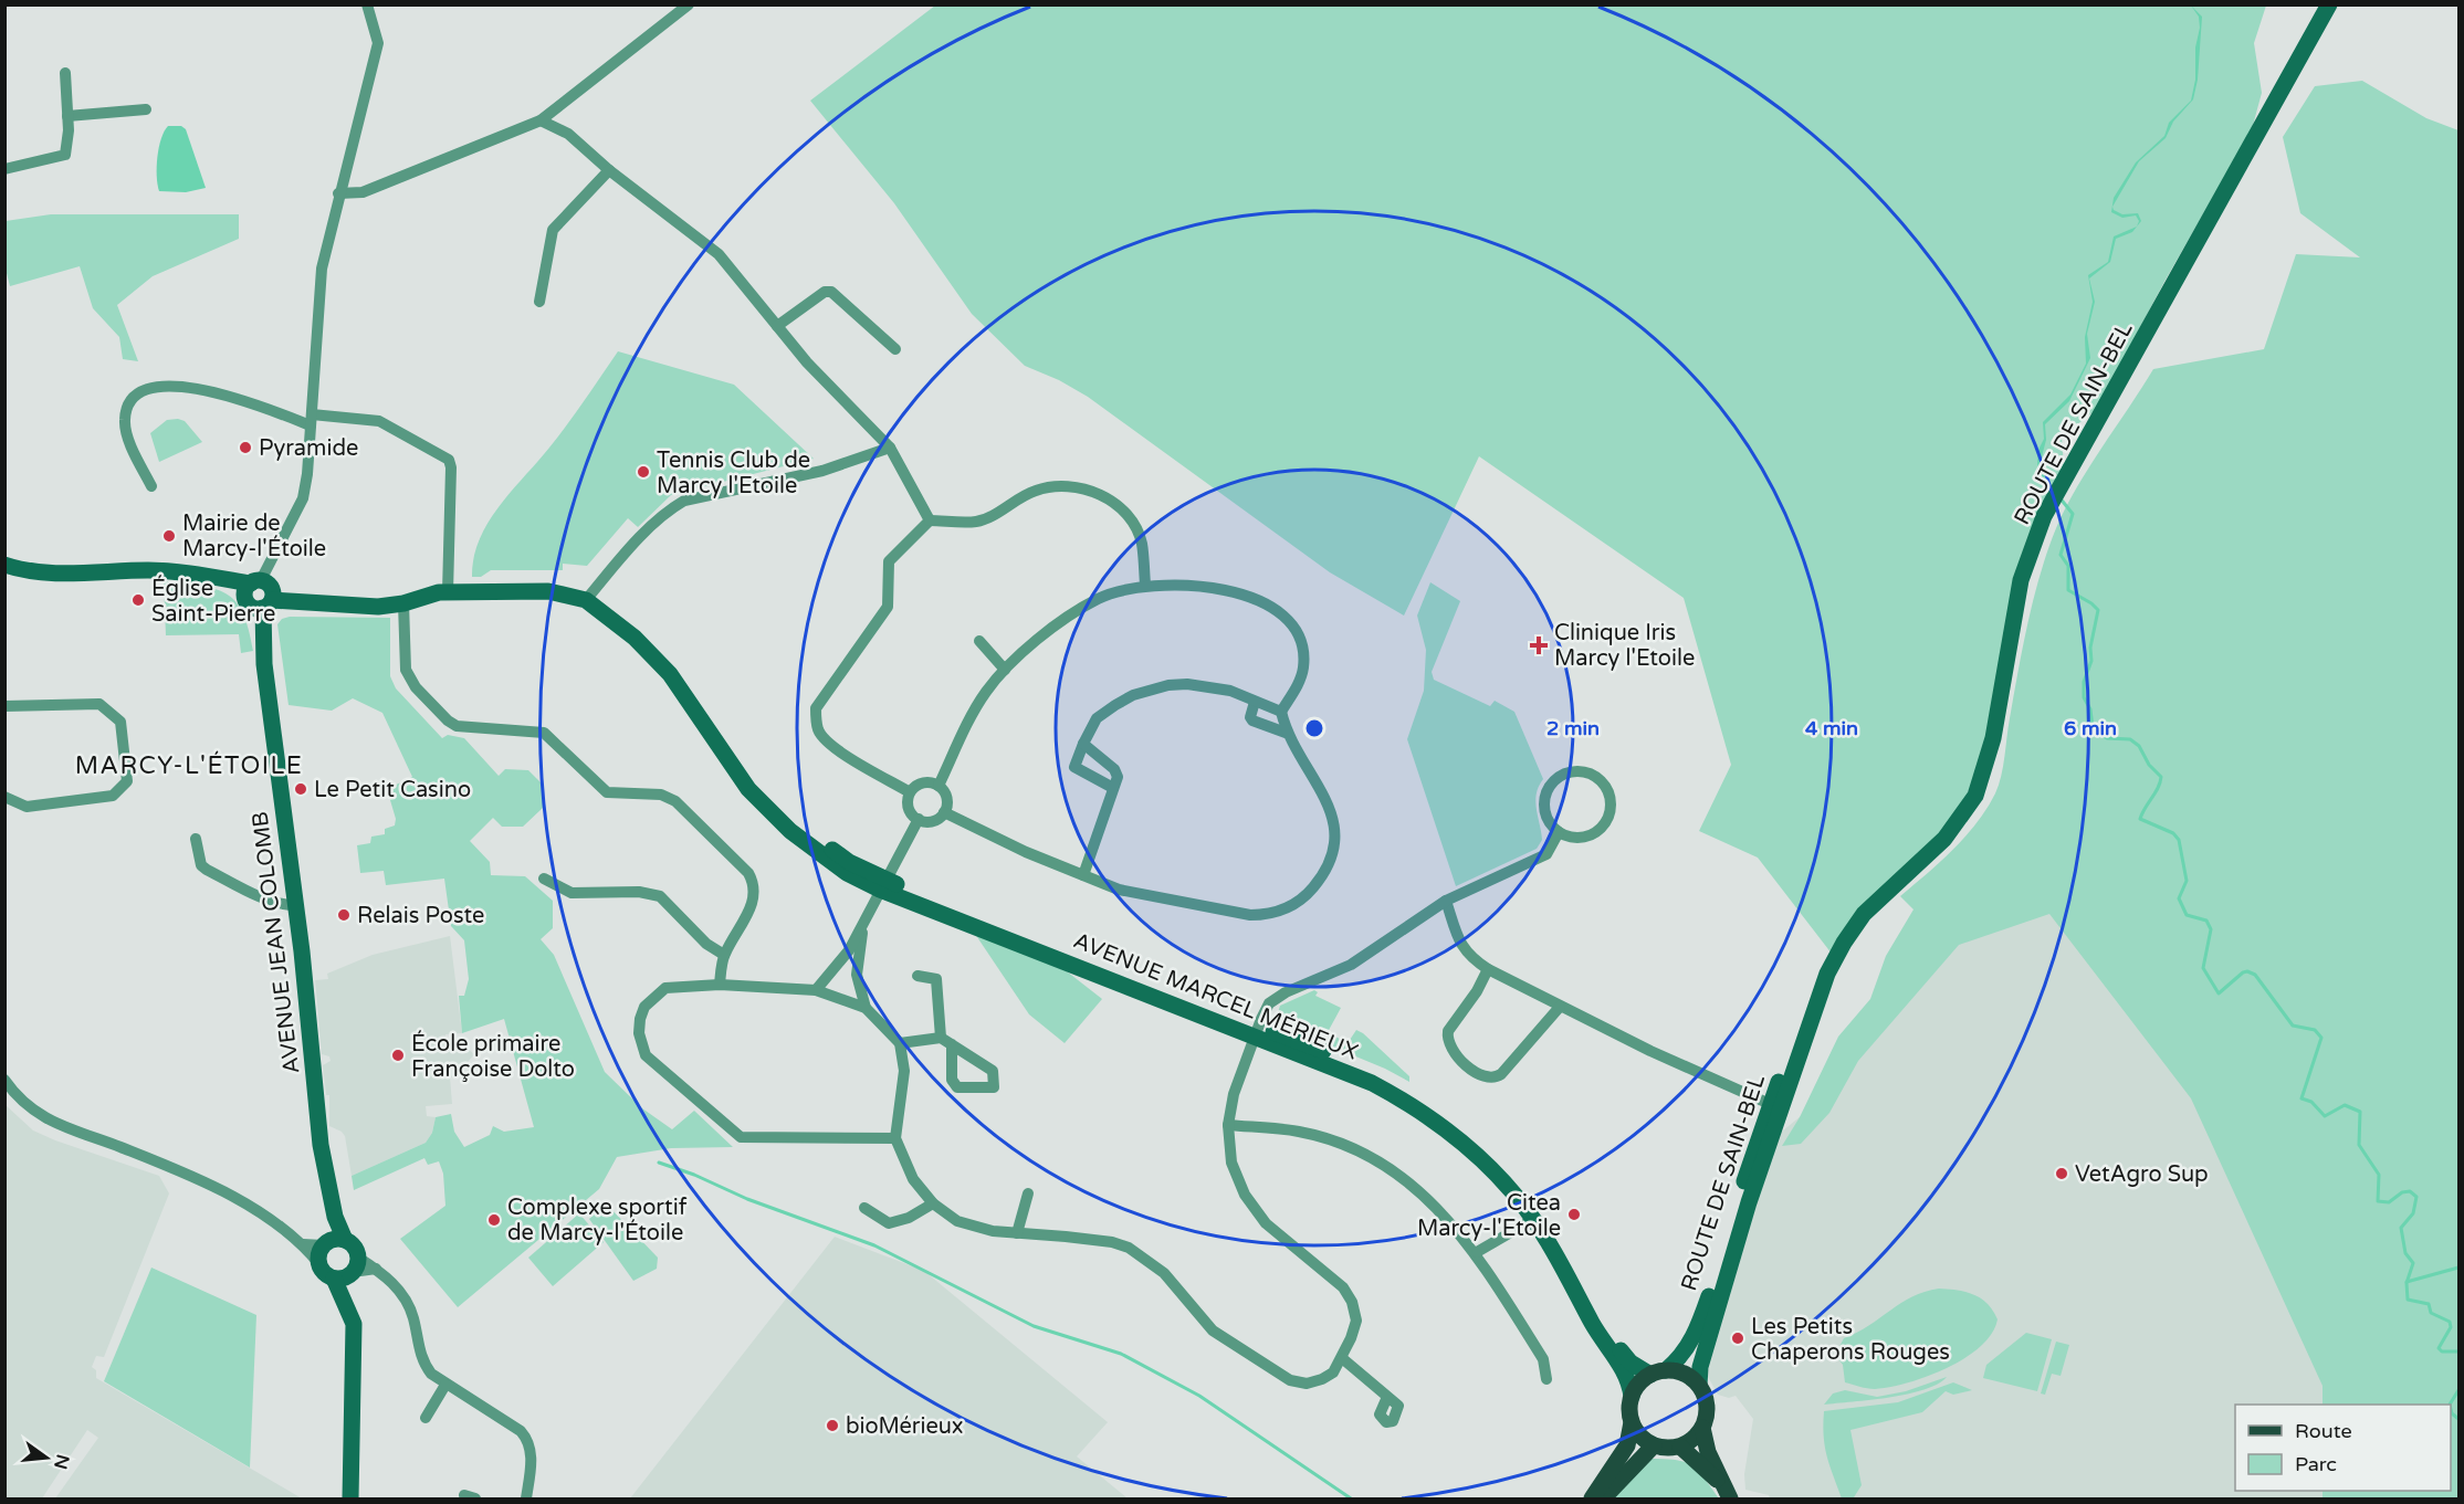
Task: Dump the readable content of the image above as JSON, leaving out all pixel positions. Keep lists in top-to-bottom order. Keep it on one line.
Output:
{"streets":{"main road":["ROUTE DE SAIN-BEL","AVENUE JEAN COLOMB","AVENUE MARCEL MÉRIEUX"]},"crossings":[["ROUTE DE SAIN-BEL","AVENUE MARCEL MÉRIEUX"],["AVENUE JEAN COLOMB","AVENUE MARCEL MÉRIEUX"]],"districts":["MARCY-L'ÉTOILE"],"places":{"other":["Pyramide","Tennis Club de Marcy l'Etoile","Mairie de Marcy-l'Étoile","Église Saint-Pierre","Le Petit Casino","Relais Poste","École primaire Françoise Dolto","VetAgro Sup","Citea Marcy-l'Etoile","Complexe sportif de Marcy-l'Étoile","Les Petits Chaperons Rouges","bioMérieux"],"health":["Clinique Iris Marcy l'Etoile"]},"legend":["Route","Parc"],"north":"right","rings":["2 min","4 min","6 min"]}
